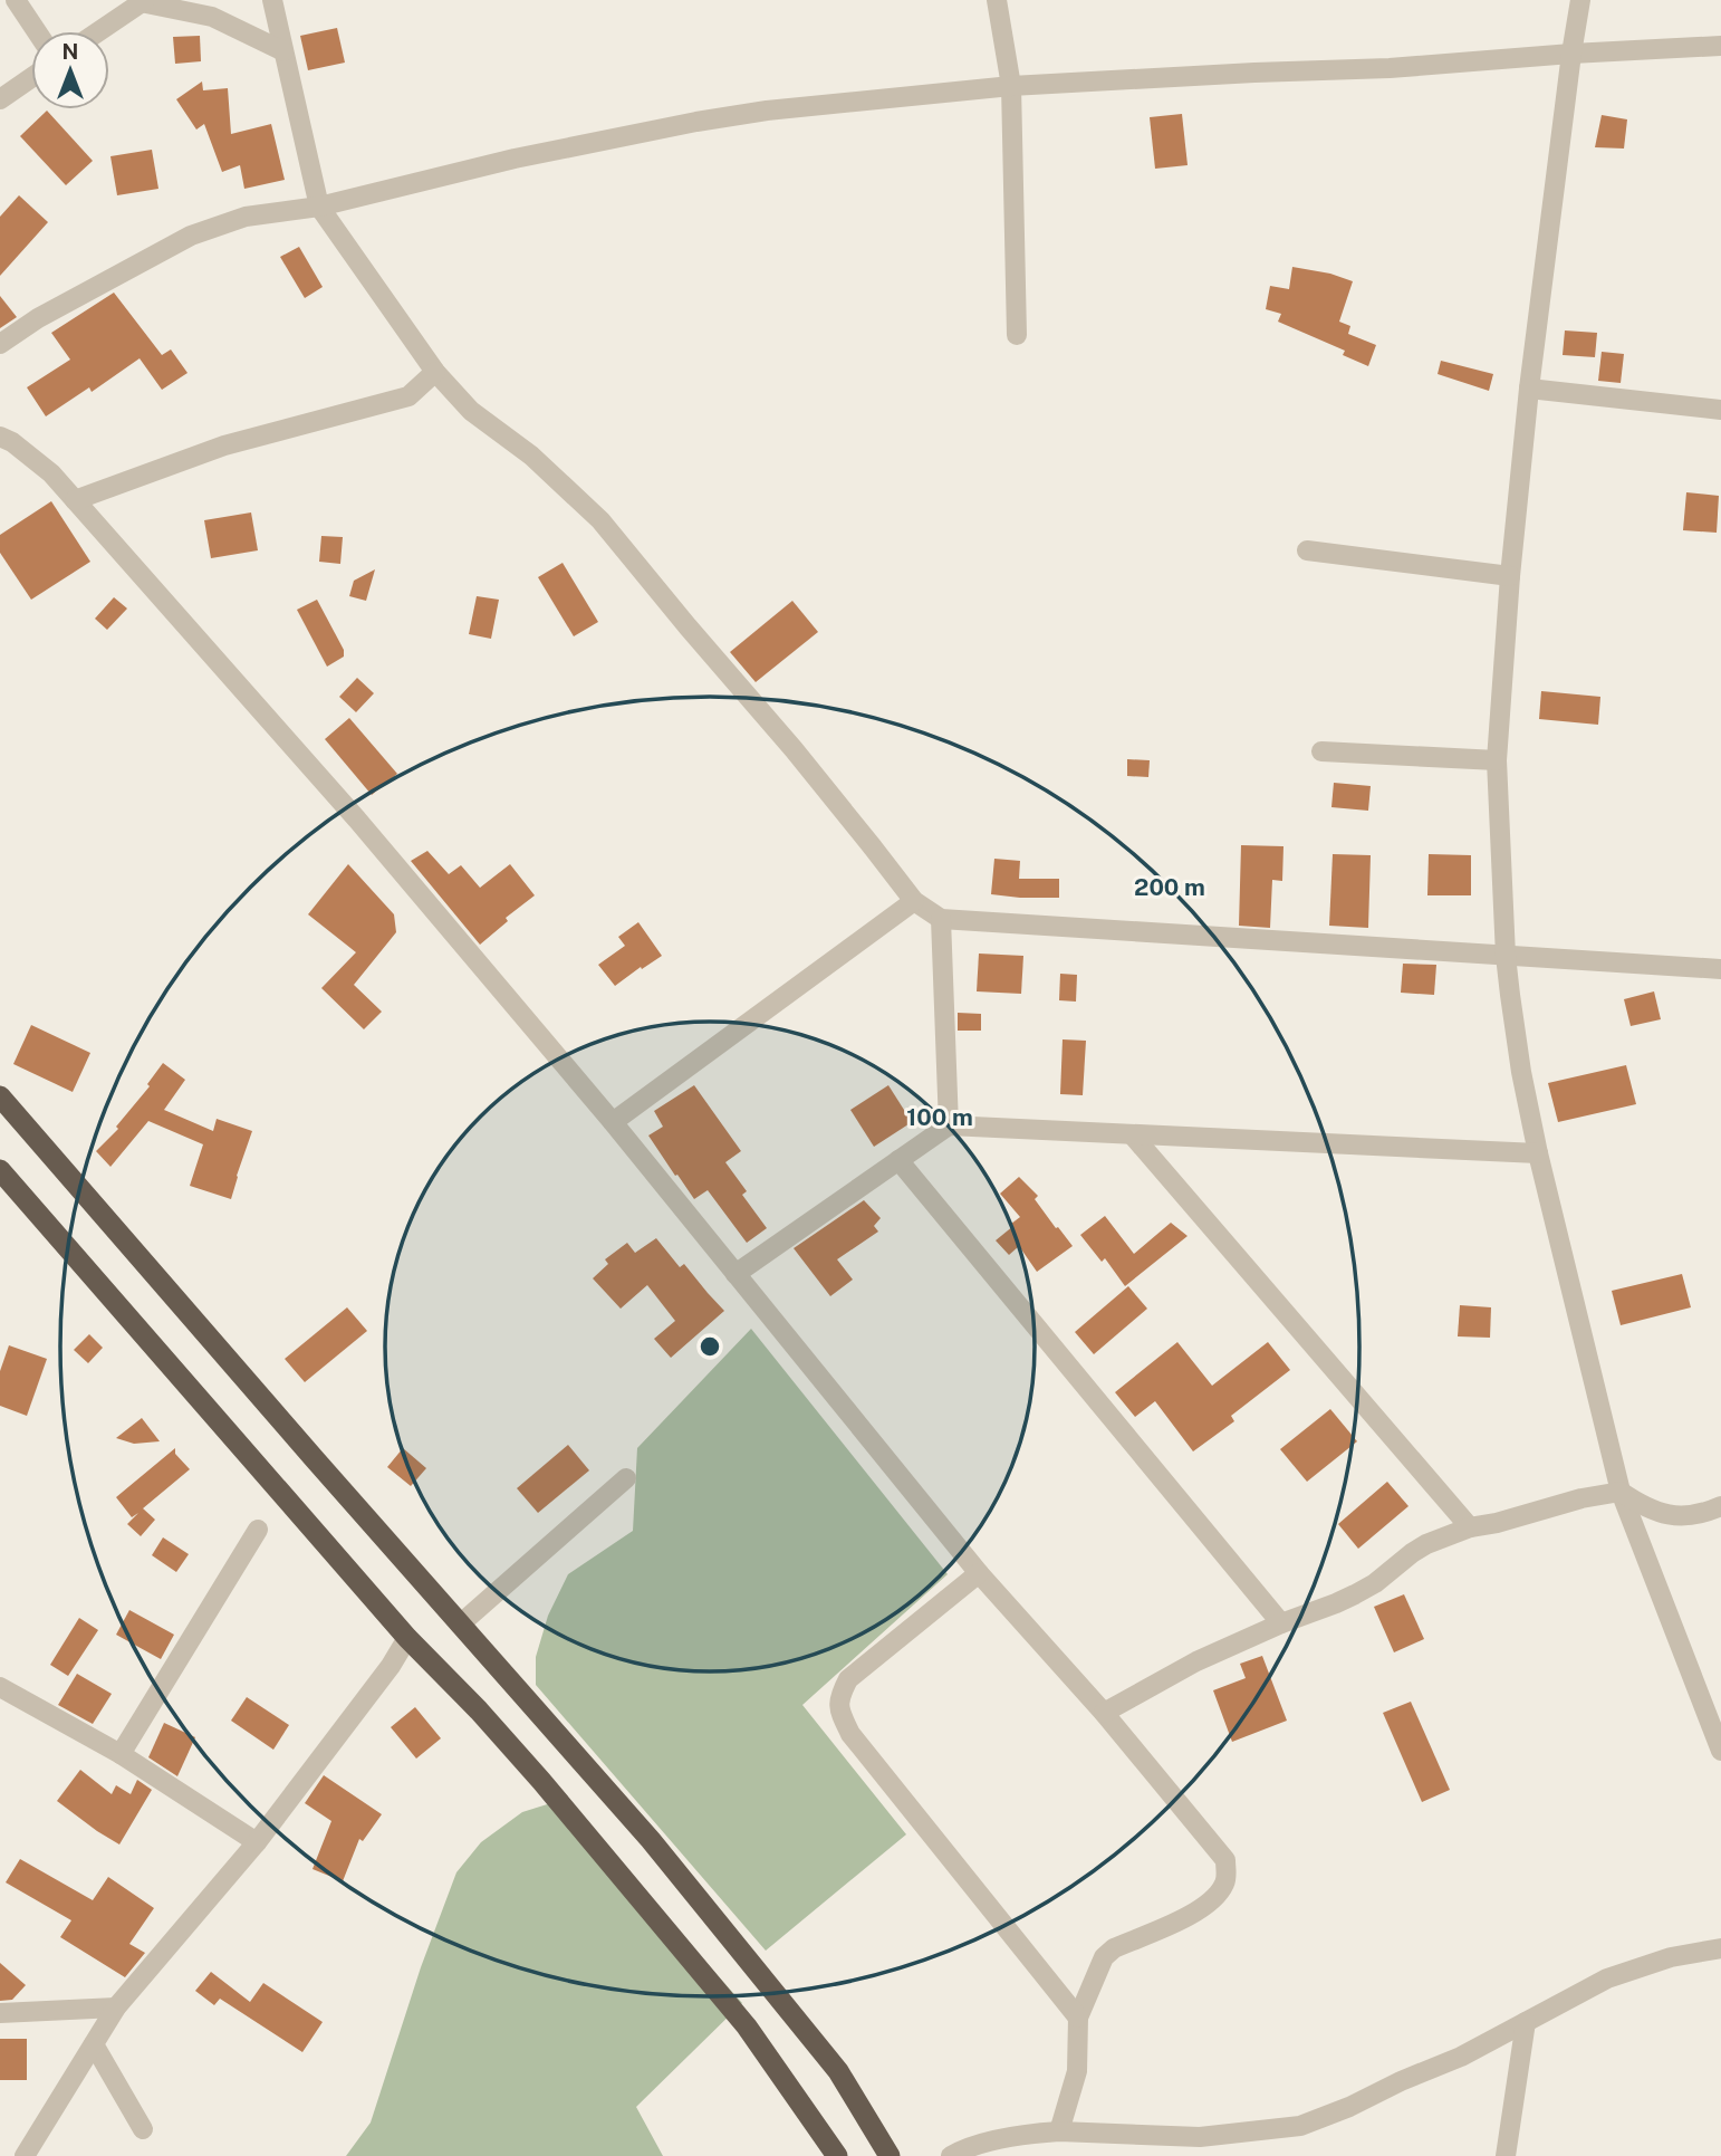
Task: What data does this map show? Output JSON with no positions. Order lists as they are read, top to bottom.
{
  "north": "top",
  "rings": ["200 m", "100 m"]
}
